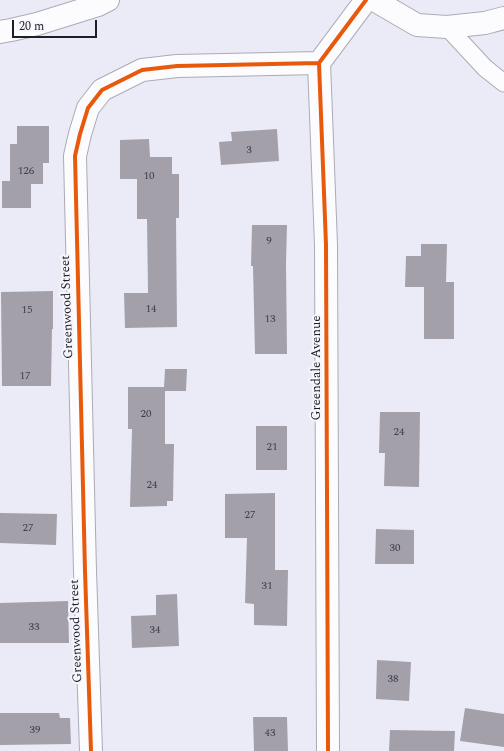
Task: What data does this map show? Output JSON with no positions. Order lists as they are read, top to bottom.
{
  "streets": {
    "street": ["Greenwood Street", "Greendale Avenue"]
  },
  "crossings": [
    ["Greenwood Street", "Greendale Avenue"]
  ],
  "house_numbers": [
    "3",
    "126",
    "10",
    "9",
    "14",
    "15",
    "13",
    "17",
    "20",
    "24",
    "21",
    "24",
    "27",
    "27",
    "30",
    "31",
    "33",
    "34",
    "38",
    "39",
    "43"
  ],
  "scale_bar": "20 m"
}
